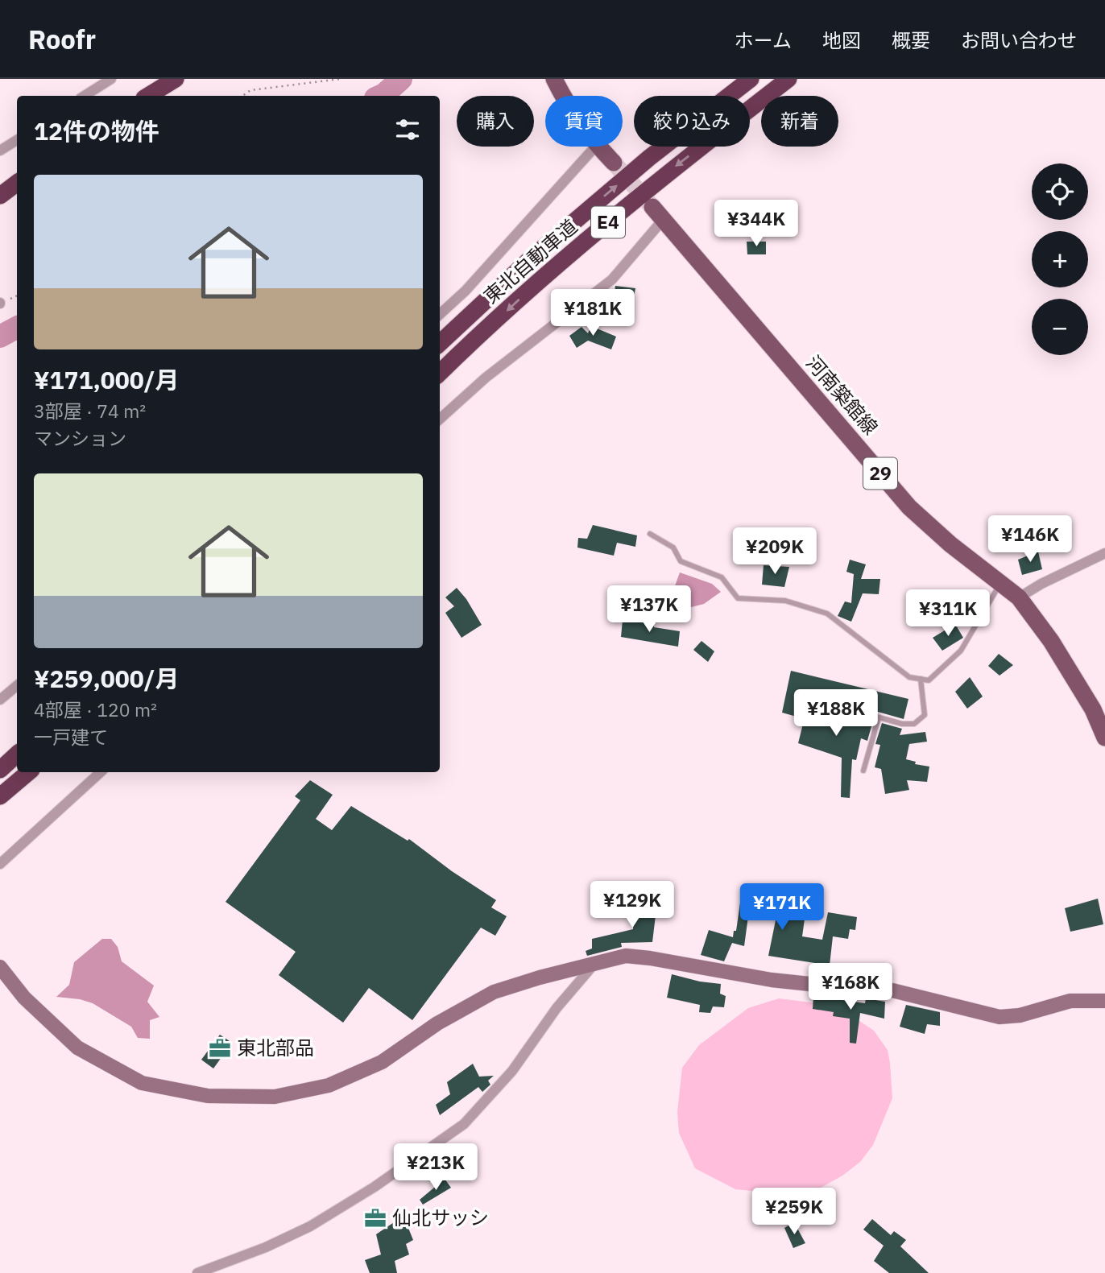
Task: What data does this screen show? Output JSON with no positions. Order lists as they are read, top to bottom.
{
  "streets": {
    "highway": ["E4", "東北自動車道"],
    "main road": ["河南築館線", "29"]
  },
  "places": {
    "office": ["東北部品", "仙北サッシ"]
  },
  "page": {
    "header": "Roofr",
    "nav": [
      "ホーム",
      "地図",
      "概要",
      "お問い合わせ"
    ],
    "chip": [
      "購入",
      "賃貸",
      "絞り込み",
      "新着"
    ],
    "heading": "12件の物件",
    "map_buttons": ["+", "−"],
    "list": [
      {
        "name": "¥171,000/月",
        "note": "3部屋 · 74 m² · マンション"
      },
      {
        "name": "¥259,000/月",
        "note": "4部屋 · 120 m² · 一戸建て"
      }
    ],
    "price": [
      "¥344K",
      "¥181K",
      "¥146K",
      "¥209K",
      "¥137K",
      "¥311K",
      "¥188K",
      "¥129K",
      "¥171K",
      "¥168K",
      "¥213K",
      "¥259K"
    ]
  }
}
